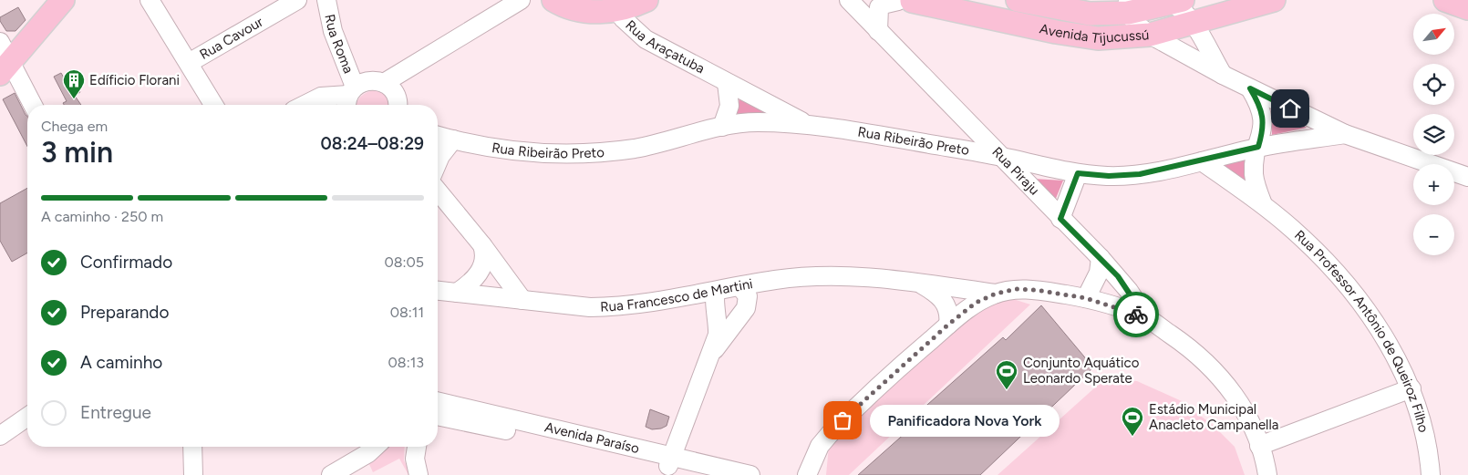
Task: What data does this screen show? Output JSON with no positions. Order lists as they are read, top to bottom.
{
  "streets": {
    "main road": ["Avenida Tijucussú"],
    "street": [
      "Rua Cavour",
      "Rua Roma",
      "Rua Araçatuba",
      "Rua Ribeirão Preto",
      "Rua Piraju",
      "Rua Francesco de Martini",
      "Rua Professor Antônio de Queiroz Filho",
      "Avenida Paraíso"
    ]
  },
  "crossings": [
    ["Rua Araçatuba", "Rua Ribeirão Preto"],
    ["Rua Ribeirão Preto", "Rua Piraju"],
    ["Rua Ribeirão Preto", "Rua Professor Antônio de Queiroz Filho"]
  ],
  "places": {
    "building": ["Edíficio Florani"],
    "sports": ["Conjunto Aquático Leonardo Sperate", "Estádio Municipal Anacleto Campanella"],
    "other": ["Panificadora Nova York"]
  },
  "north": "top right",
  "page": {
    "map_buttons": ["+", "−"],
    "heading": ["3 min", "Chega em", "08:24–08:29"],
    "bar": "A caminho · 250 m",
    "list": [
      ["Confirmado", "08:05"],
      ["Preparando", "08:11"],
      ["A caminho", "08:13"],
      "Entregue"
    ],
    "bubble": "Panificadora Nova York"
  }
}
